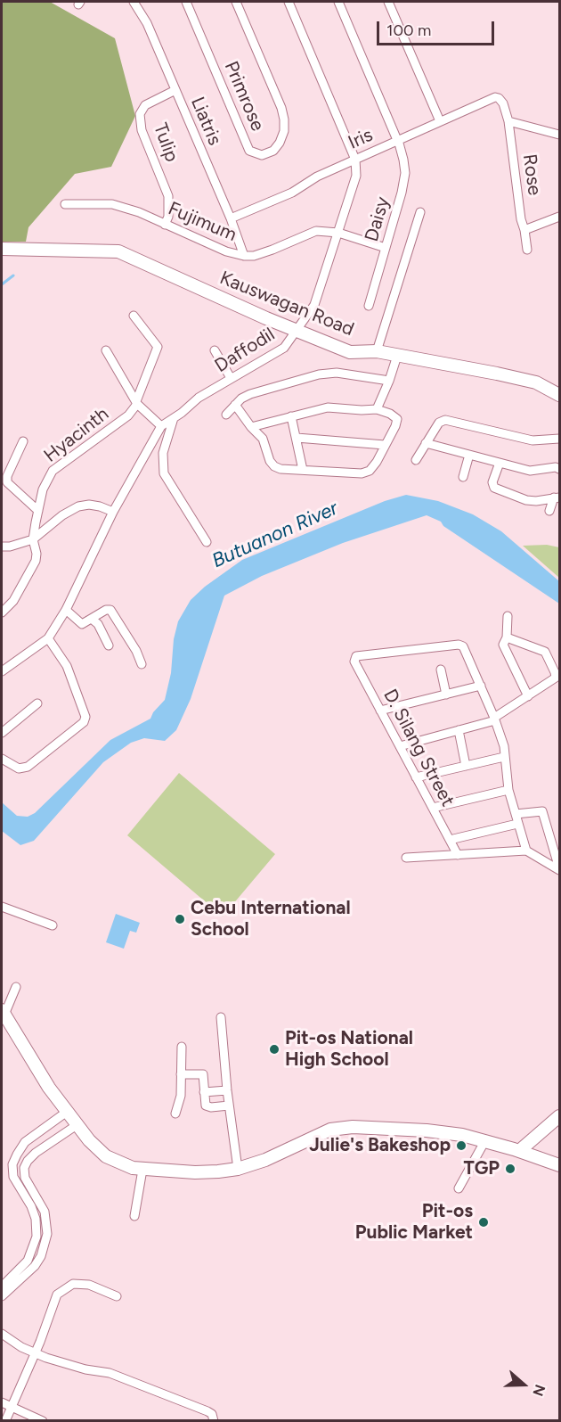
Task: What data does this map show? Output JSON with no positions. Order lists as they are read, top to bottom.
{
  "streets": {
    "main road": ["Kauswagan Road"],
    "street": [
      "Primrose",
      "Liatris",
      "Iris",
      "Tulip",
      "Rose",
      "Daisy",
      "Fujimum",
      "Daffodil",
      "Hyacinth",
      "D. Silang Street"
    ]
  },
  "crossings": [
    ["Liatris", "Iris"],
    ["Liatris", "Tulip"],
    ["Liatris", "Fujimum"],
    ["Iris", "Rose"],
    ["Iris", "Daisy"],
    ["Iris", "Daffodil"],
    ["Tulip", "Fujimum"],
    ["Daisy", "Fujimum"],
    ["Fujimum", "Daffodil"],
    ["Kauswagan Road", "Daffodil"]
  ],
  "water": ["Butuanon River"],
  "places": [
    "Cebu International School",
    "Pit-os National High School",
    "Julie's Bakeshop",
    "TGP",
    "Pit-os Public Market"
  ],
  "scale_bar": "100 m",
  "north": "right"
}
